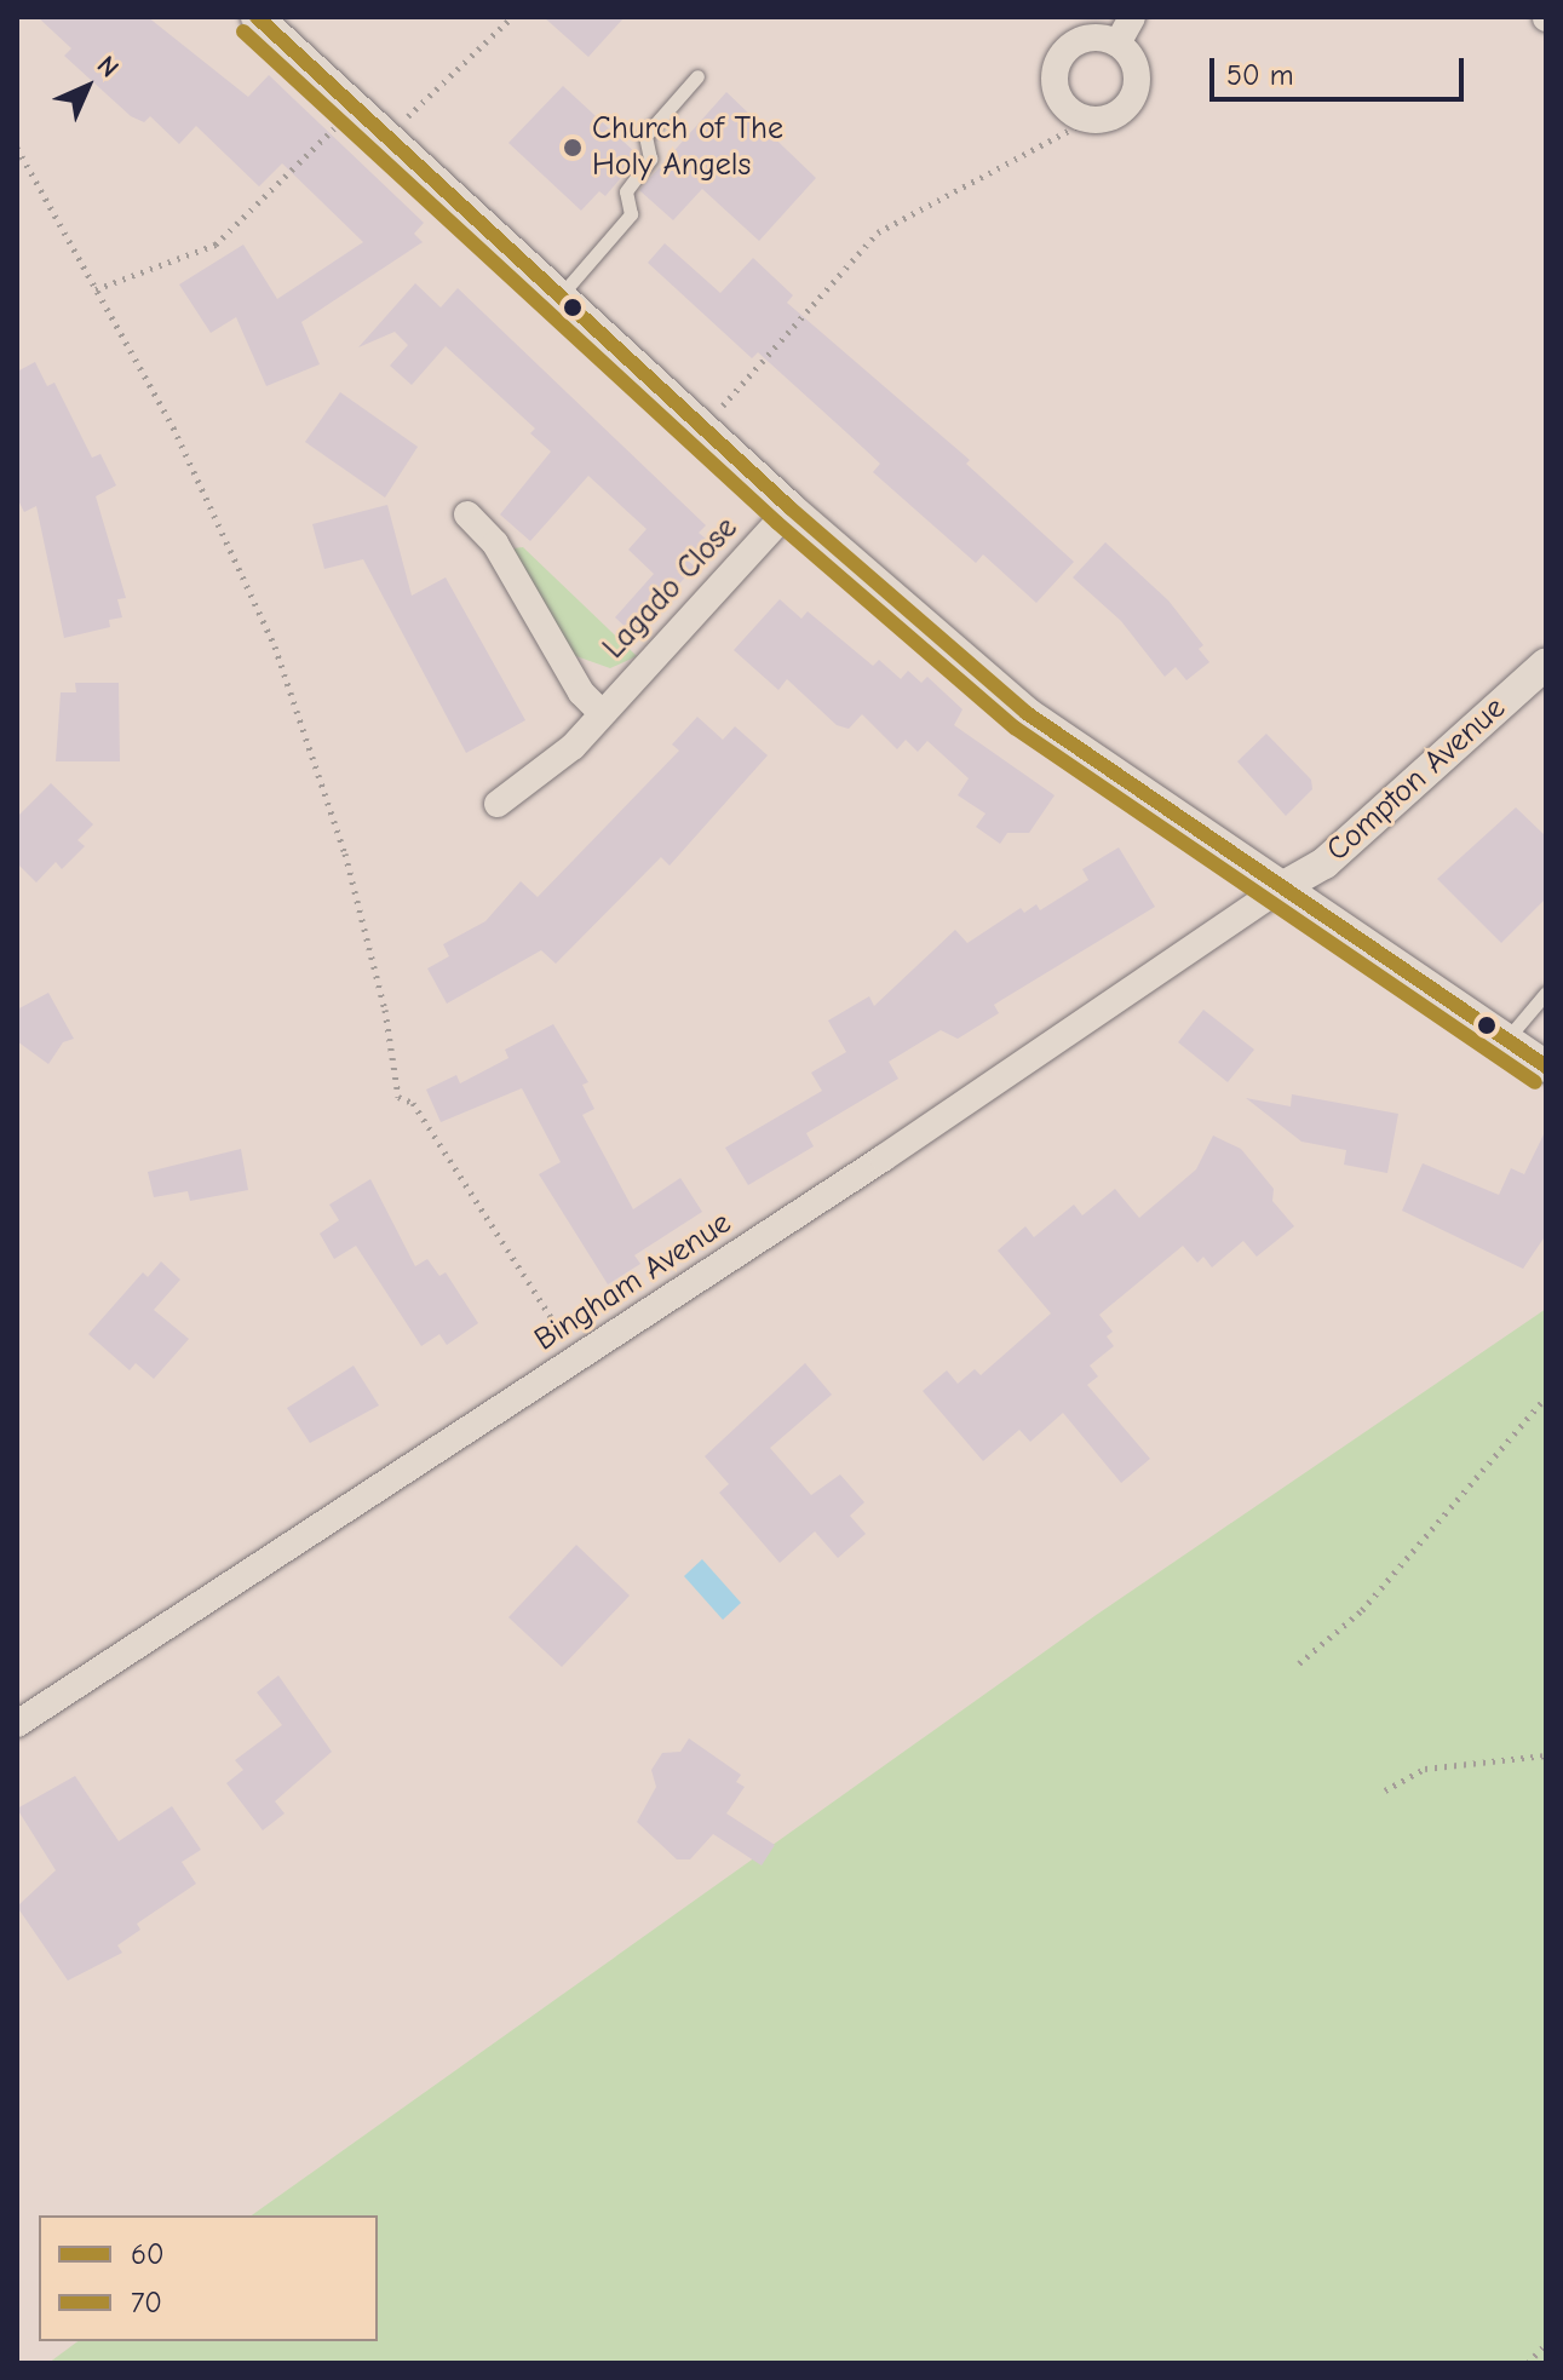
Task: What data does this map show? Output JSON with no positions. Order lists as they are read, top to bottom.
{
  "streets": {
    "street": ["Lagado Close", "Compton Avenue", "Bingham Avenue"]
  },
  "crossings": [
    ["Compton Avenue", "Bingham Avenue"]
  ],
  "places": ["Church of The Holy Angels"],
  "lines": ["transit line 60", "transit line 70"],
  "legend": ["60", "70"],
  "scale_bar": "50 m",
  "north": "top right"
}
